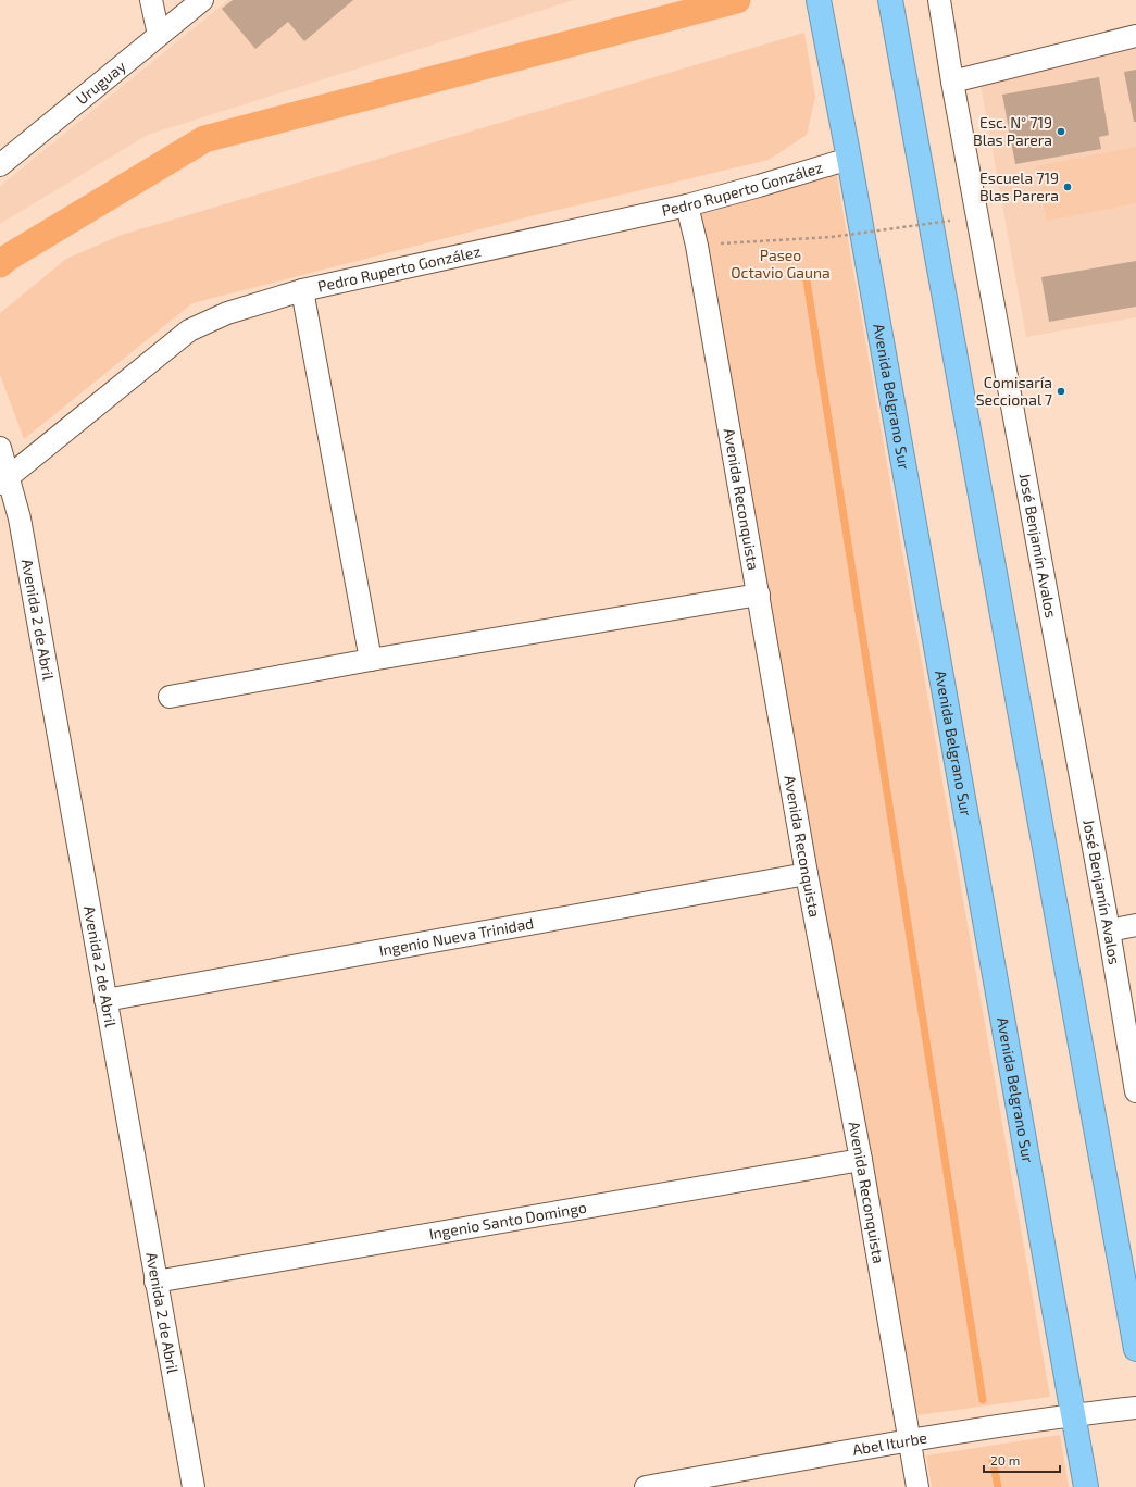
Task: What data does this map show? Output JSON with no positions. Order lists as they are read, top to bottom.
{
  "streets": {
    "highway": ["Avenida Belgrano Sur"],
    "street": [
      "Uruguay",
      "Pedro Ruperto González",
      "Avenida Reconquista",
      "José Benjamín Avalos",
      "Avenida 2 de Abril",
      "Ingenio Nueva Trinidad",
      "Ingenio Santo Domingo",
      "Abel Iturbe"
    ]
  },
  "crossings": [
    ["Pedro Ruperto González", "Avenida Belgrano Sur"],
    ["Pedro Ruperto González", "Avenida Reconquista"],
    ["Pedro Ruperto González", "Avenida 2 de Abril"],
    ["Avenida Belgrano Sur", "Abel Iturbe"],
    ["Avenida Reconquista", "Ingenio Nueva Trinidad"],
    ["Avenida Reconquista", "Ingenio Santo Domingo"],
    ["Avenida Reconquista", "Abel Iturbe"],
    ["Avenida 2 de Abril", "Ingenio Nueva Trinidad"],
    ["Avenida 2 de Abril", "Ingenio Santo Domingo"]
  ],
  "parks": ["Paseo Octavio Gauna"],
  "places": ["Esc. N° 719 Blas Parera", "Escuela 719 Blas Parera", "Comisaría Seccional 7"],
  "scale_bar": "20 m"
}
